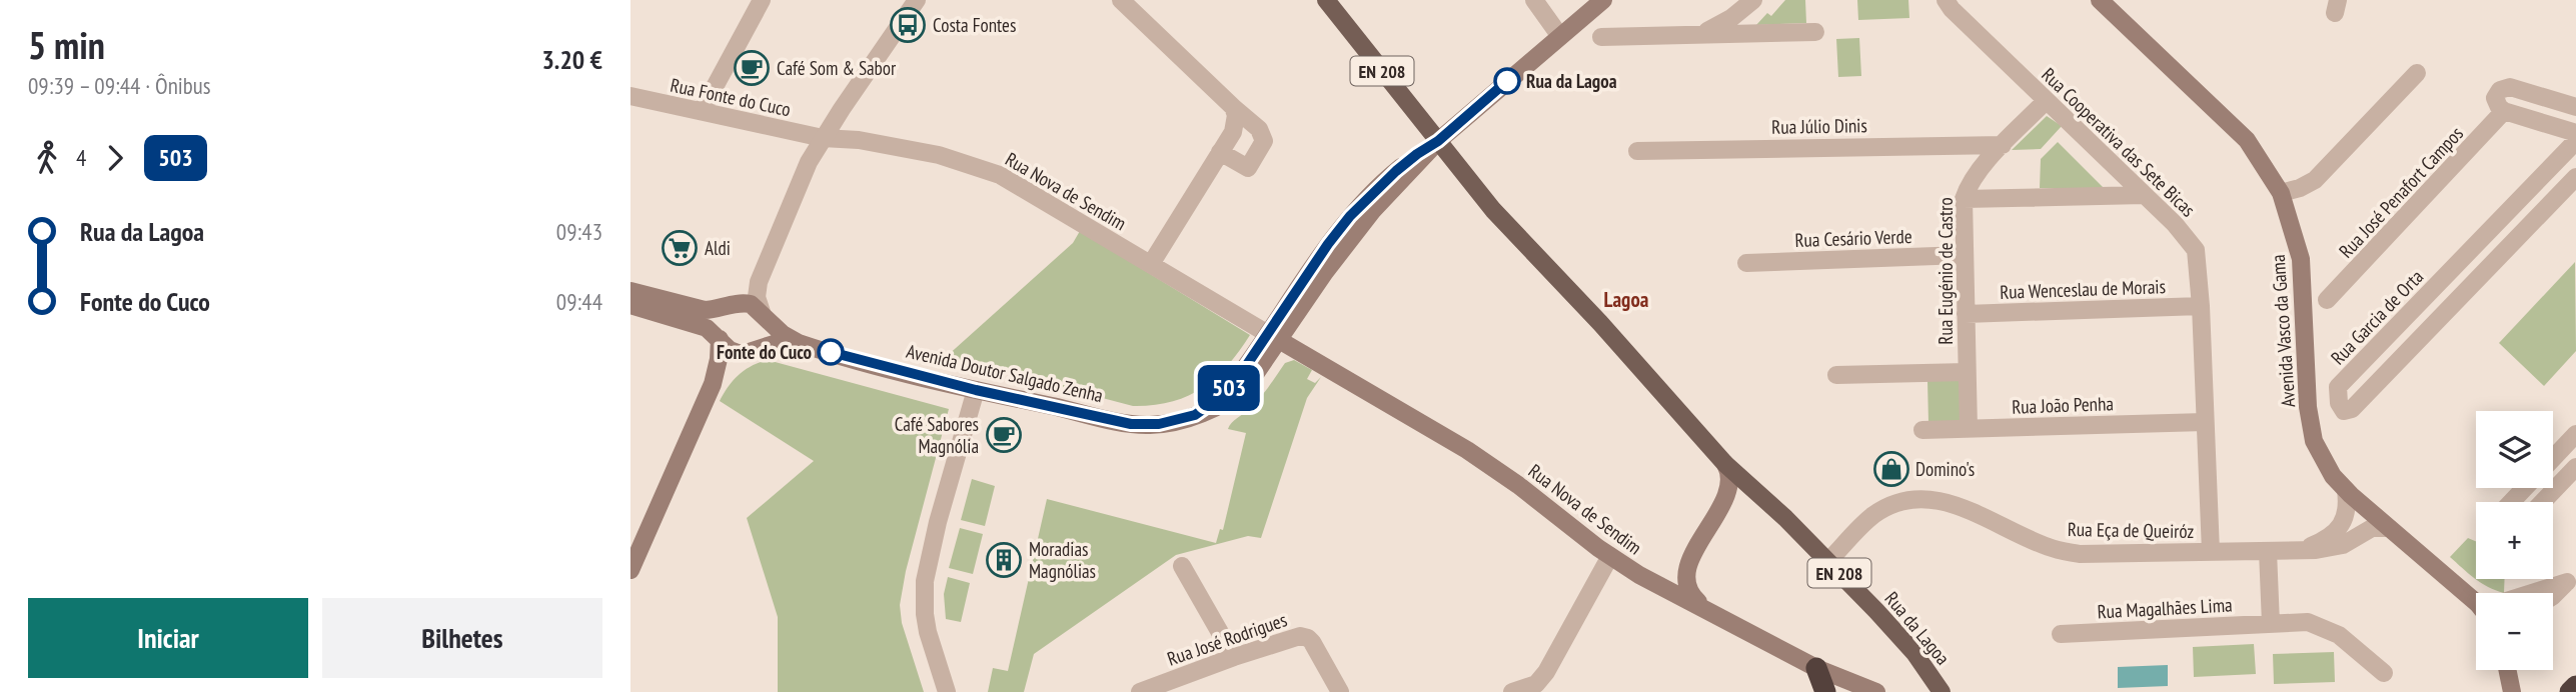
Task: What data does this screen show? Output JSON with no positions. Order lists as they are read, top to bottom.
{
  "streets": {
    "main road": [
      "EN 208",
      "Rua Nova de Sendim",
      "Avenida Vasco da Gama",
      "Avenida Doutor Salgado Zenha",
      "Rua da Lagoa"
    ],
    "street": [
      "Rua Fonte do Cuco",
      "Rua Júlio Dinis",
      "Rua Cooperativa das Sete Bicas",
      "Rua José Penafort Campos",
      "Rua Cesário Verde",
      "Rua Eugénio de Castro",
      "Rua Wenceslau de Morais",
      "Rua Garcia de Orta",
      "Rua João Penha",
      "Rua Eça de Queiróz",
      "Rua Magalhães Lima",
      "Rua José Rodrigues"
    ]
  },
  "crossings": [
    ["Rua Fonte do Cuco", "Rua Nova de Sendim"],
    ["Rua Júlio Dinis", "Rua Eugénio de Castro"],
    ["Rua Cooperativa das Sete Bicas", "Rua Eugénio de Castro"],
    ["Rua Cooperativa das Sete Bicas", "Rua Wenceslau de Morais"],
    ["Rua Cooperativa das Sete Bicas", "Rua João Penha"],
    ["Rua Cooperativa das Sete Bicas", "Rua Eça de Queiróz"],
    ["Rua Nova de Sendim", "Avenida Doutor Salgado Zenha"],
    ["Rua Cesário Verde", "Rua Eugénio de Castro"],
    ["Rua Eugénio de Castro", "Rua Wenceslau de Morais"],
    ["Rua Eugénio de Castro", "Rua João Penha"],
    ["Avenida Vasco da Gama", "Rua Eça de Queiróz"],
    ["Avenida Doutor Salgado Zenha", "Rua da Lagoa"],
    ["Rua Eça de Queiróz", "Rua da Lagoa"]
  ],
  "districts": ["Lagoa"],
  "places": {
    "bus stop": ["Costa Fontes"],
    "cafe": ["Café Som & Sabor", "Café Sabores Magnólia"],
    "other": ["Rua da Lagoa", "Fonte do Cuco"],
    "supermarket": ["Aldi"],
    "shop": ["Domino's"],
    "building": ["Moradias Magnólias"]
  },
  "lines": ["bus line 503"],
  "page": {
    "heading": ["5 min", "09:39 – 09:44 · Ônibus", "3.20 €"],
    "on_map": "503",
    "legs": ["4", "503"],
    "list": [
      {
        "name": "Rua da Lagoa",
        "value": "09:43"
      },
      {
        "name": "Fonte do Cuco",
        "value": "09:44"
      }
    ],
    "map_buttons": ["+", "−"],
    "buttons": ["Iniciar", "Bilhetes"]
  }
}
